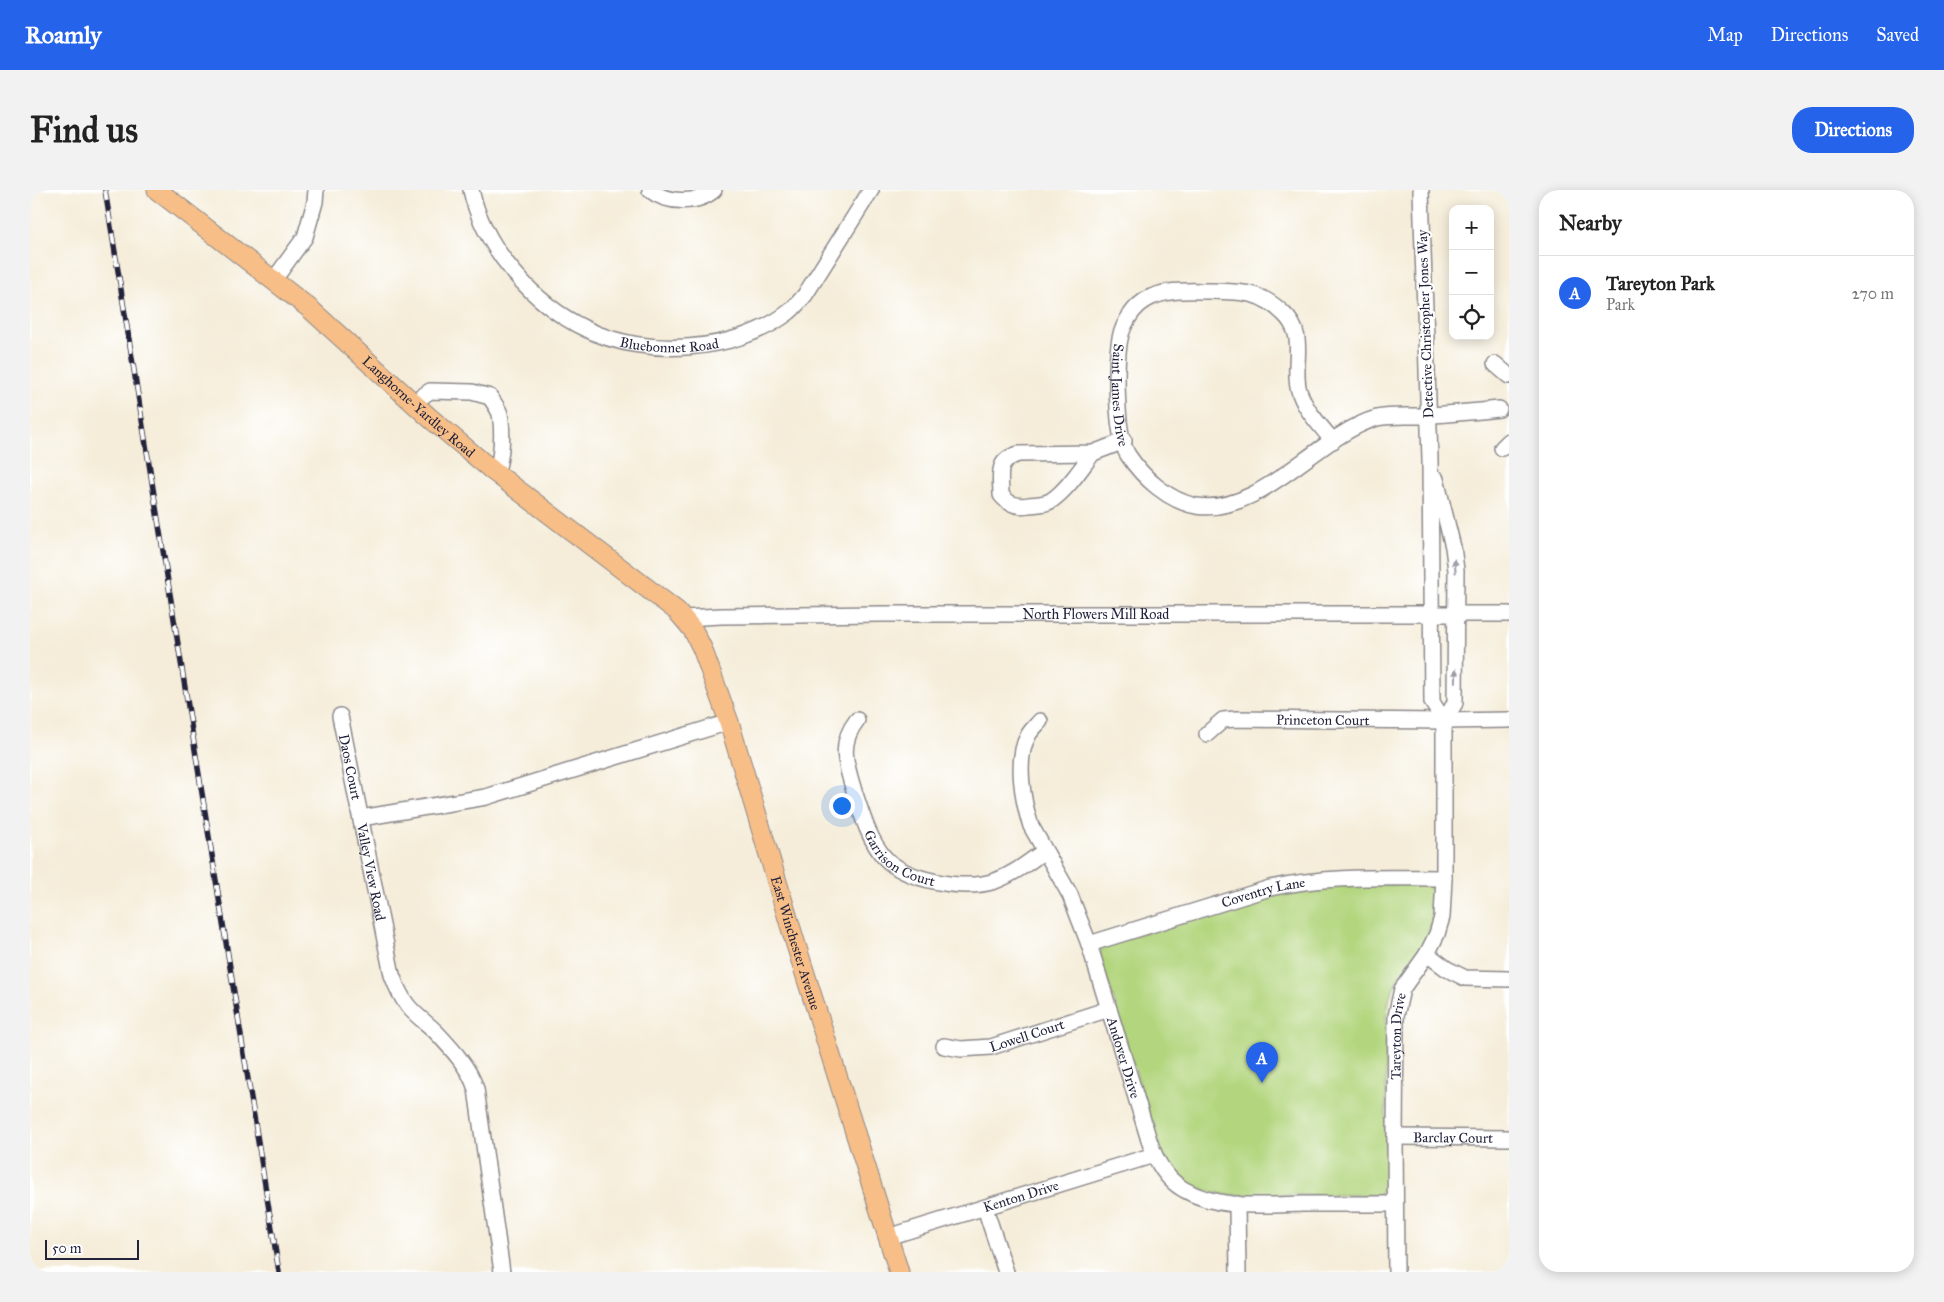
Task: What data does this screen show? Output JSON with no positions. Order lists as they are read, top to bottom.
{
  "streets": {
    "main road": ["Langhorne-Yardley Road", "East Winchester Avenue"],
    "street": [
      "Detective Christopher Jones Way",
      "Bluebonnet Road",
      "Saint James Drive",
      "North Flowers Mill Road",
      "Princeton Court",
      "Daos Court",
      "Garrison Court",
      "Valley View Road",
      "Coventry Lane",
      "Lowell Court",
      "Tareyton Drive",
      "Andover Drive",
      "Barclay Court",
      "Kenton Drive"
    ]
  },
  "crossings": [
    ["Detective Christopher Jones Way", "Saint James Drive"],
    ["Detective Christopher Jones Way", "North Flowers Mill Road"],
    ["Detective Christopher Jones Way", "Tareyton Drive"],
    ["Langhorne-Yardley Road", "North Flowers Mill Road"],
    ["Langhorne-Yardley Road", "East Winchester Avenue"],
    ["North Flowers Mill Road", "East Winchester Avenue"],
    ["North Flowers Mill Road", "Tareyton Drive"],
    ["Princeton Court", "Tareyton Drive"],
    ["Daos Court", "Valley View Road"],
    ["Garrison Court", "Andover Drive"],
    ["Valley View Road", "East Winchester Avenue"],
    ["Coventry Lane", "Tareyton Drive"],
    ["Coventry Lane", "Andover Drive"],
    ["East Winchester Avenue", "Kenton Drive"],
    ["Lowell Court", "Andover Drive"],
    ["Tareyton Drive", "Andover Drive"],
    ["Tareyton Drive", "Barclay Court"],
    ["Andover Drive", "Kenton Drive"]
  ],
  "scale_bar": "50 m",
  "page": {
    "header": "Roamly",
    "nav": ["Map", "Directions", "Saved"],
    "buttons": "Directions",
    "title": "Find us",
    "heading": "Nearby",
    "map_buttons": ["+", "−"],
    "list": [
      {
        "mark": "A",
        "name": "Tareyton Park",
        "note": "Park",
        "value": "270 m"
      }
    ],
    "pins": "A",
    "scale": "50 m"
  }
}
